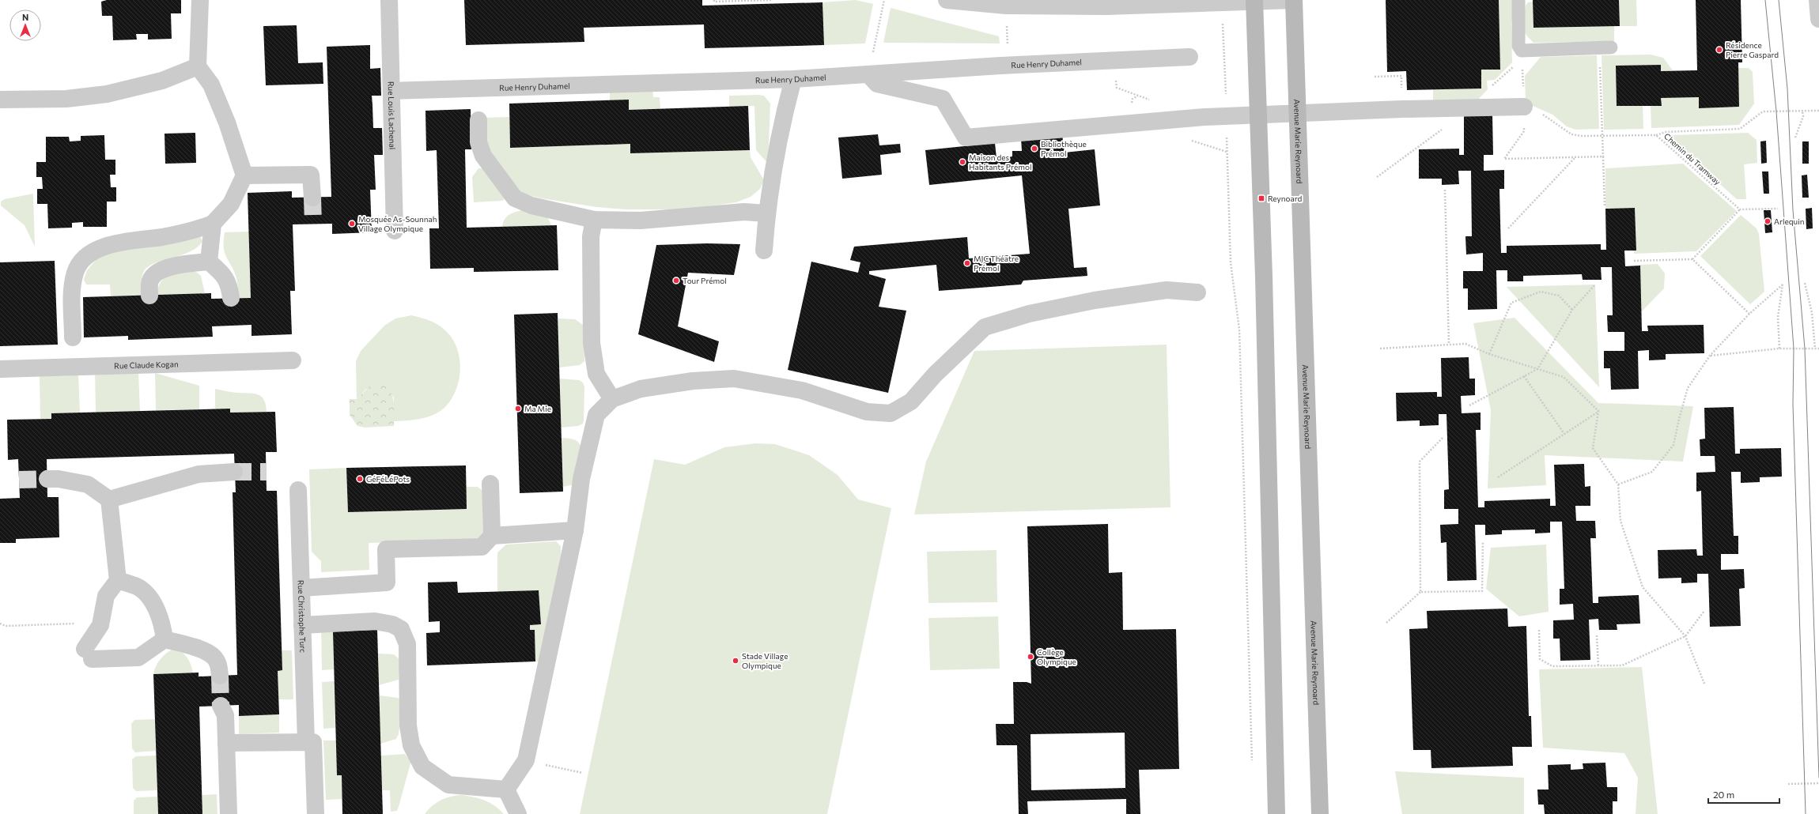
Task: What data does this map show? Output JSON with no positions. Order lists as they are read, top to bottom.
{
  "streets": {
    "main road": ["Avenue Marie Reynoard"],
    "street": [
      "Rue Henry Duhamel",
      "Rue Louis Lachenal",
      "Rue Claude Kogan",
      "Rue Christophe Turc"
    ],
    "path": ["Chemin du Tramway"]
  },
  "crossings": [
    ["Rue Henry Duhamel", "Rue Louis Lachenal"]
  ],
  "places": {
    "other": [
      "Résidence Pierre Gaspard",
      "Bibliothèque Prémol",
      "Maison des Habitants Prémol",
      "Arlequin",
      "Mosquée As-Sounnah Village Olympique",
      "MJC Théatre Prémol",
      "Tour Prémol",
      "Ma Mie",
      "GéFéLéPots",
      "Collège Olympique",
      "Stade Village Olympique"
    ],
    "transit": ["Reynoard"]
  },
  "scale_bar": "20 m",
  "north": "top"
}
